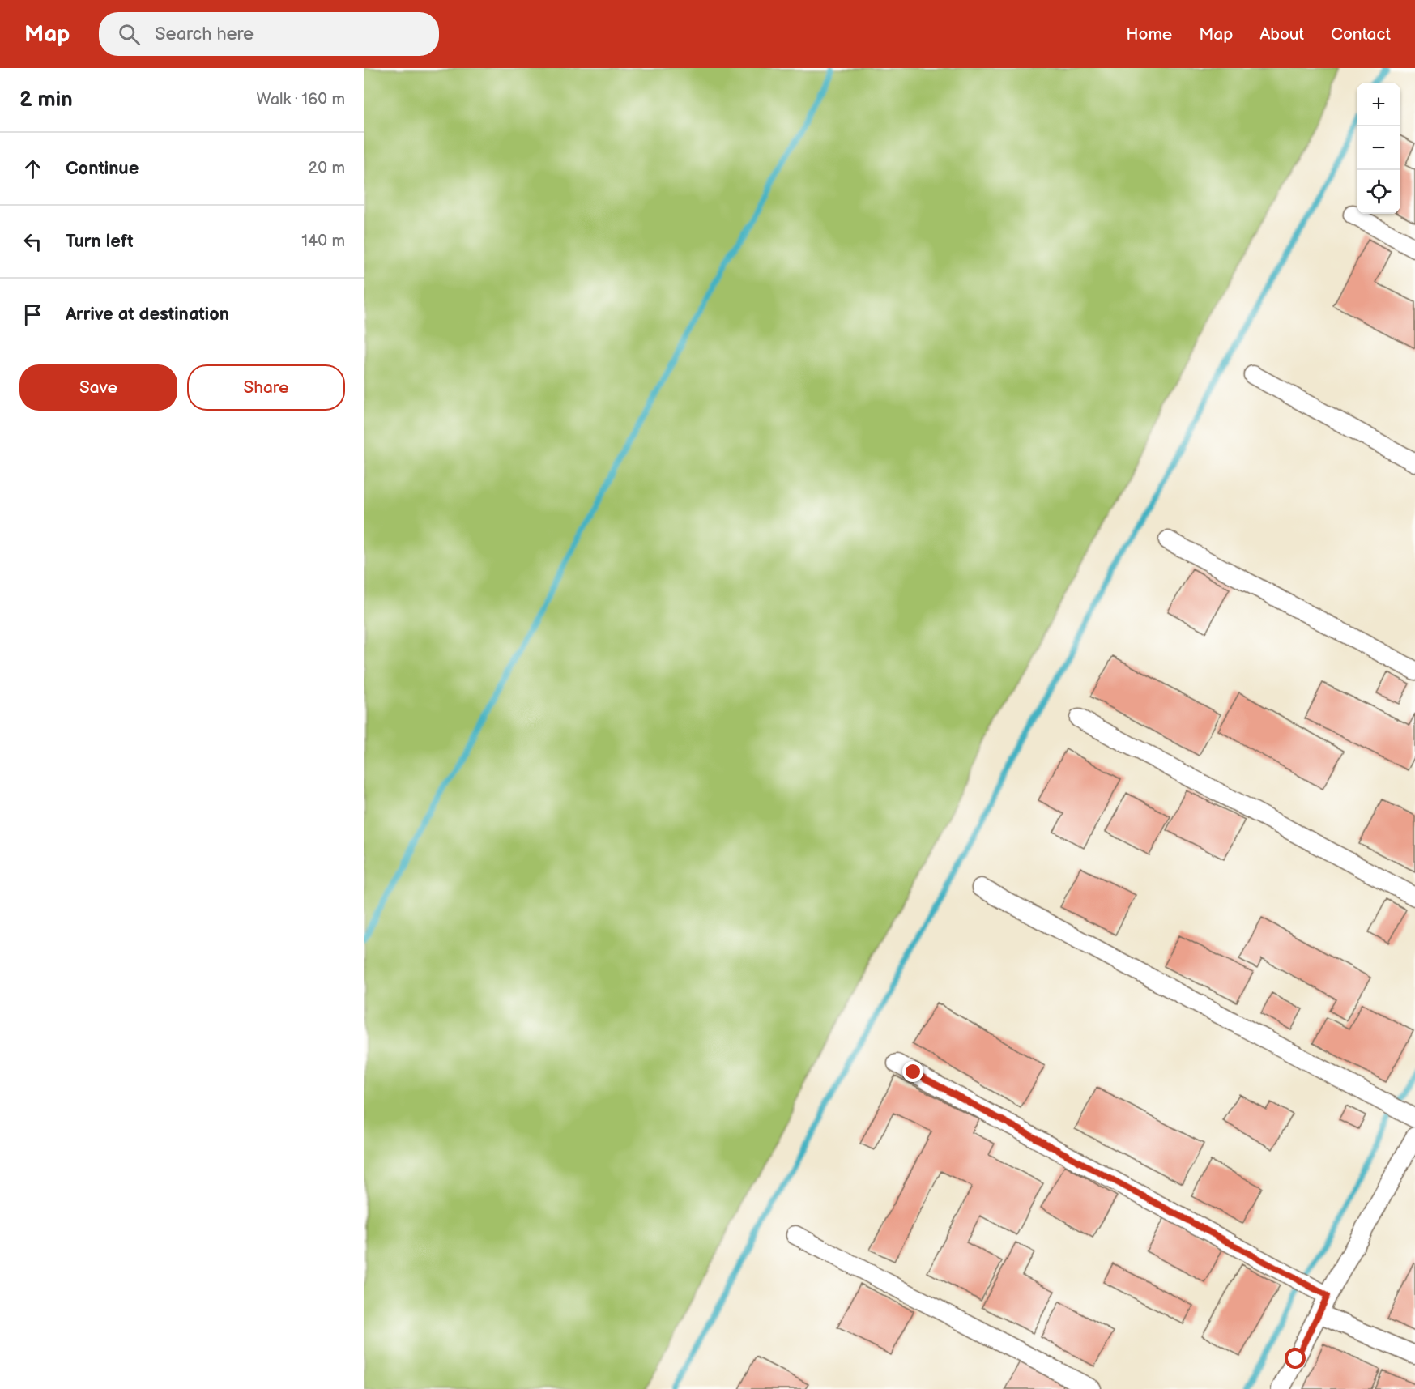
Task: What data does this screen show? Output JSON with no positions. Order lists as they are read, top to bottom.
{
  "page": {
    "header": "Map",
    "search": "Search here",
    "nav": [
      "Home",
      "Map",
      "About",
      "Contact"
    ],
    "heading": ["2 min", "Walk · 160 m"],
    "map_buttons": ["+", "−"],
    "list": [
      ["Continue", "20 m"],
      ["Turn left", "140 m"],
      "Arrive at destination"
    ],
    "buttons": ["Save", "Share"]
  }
}
